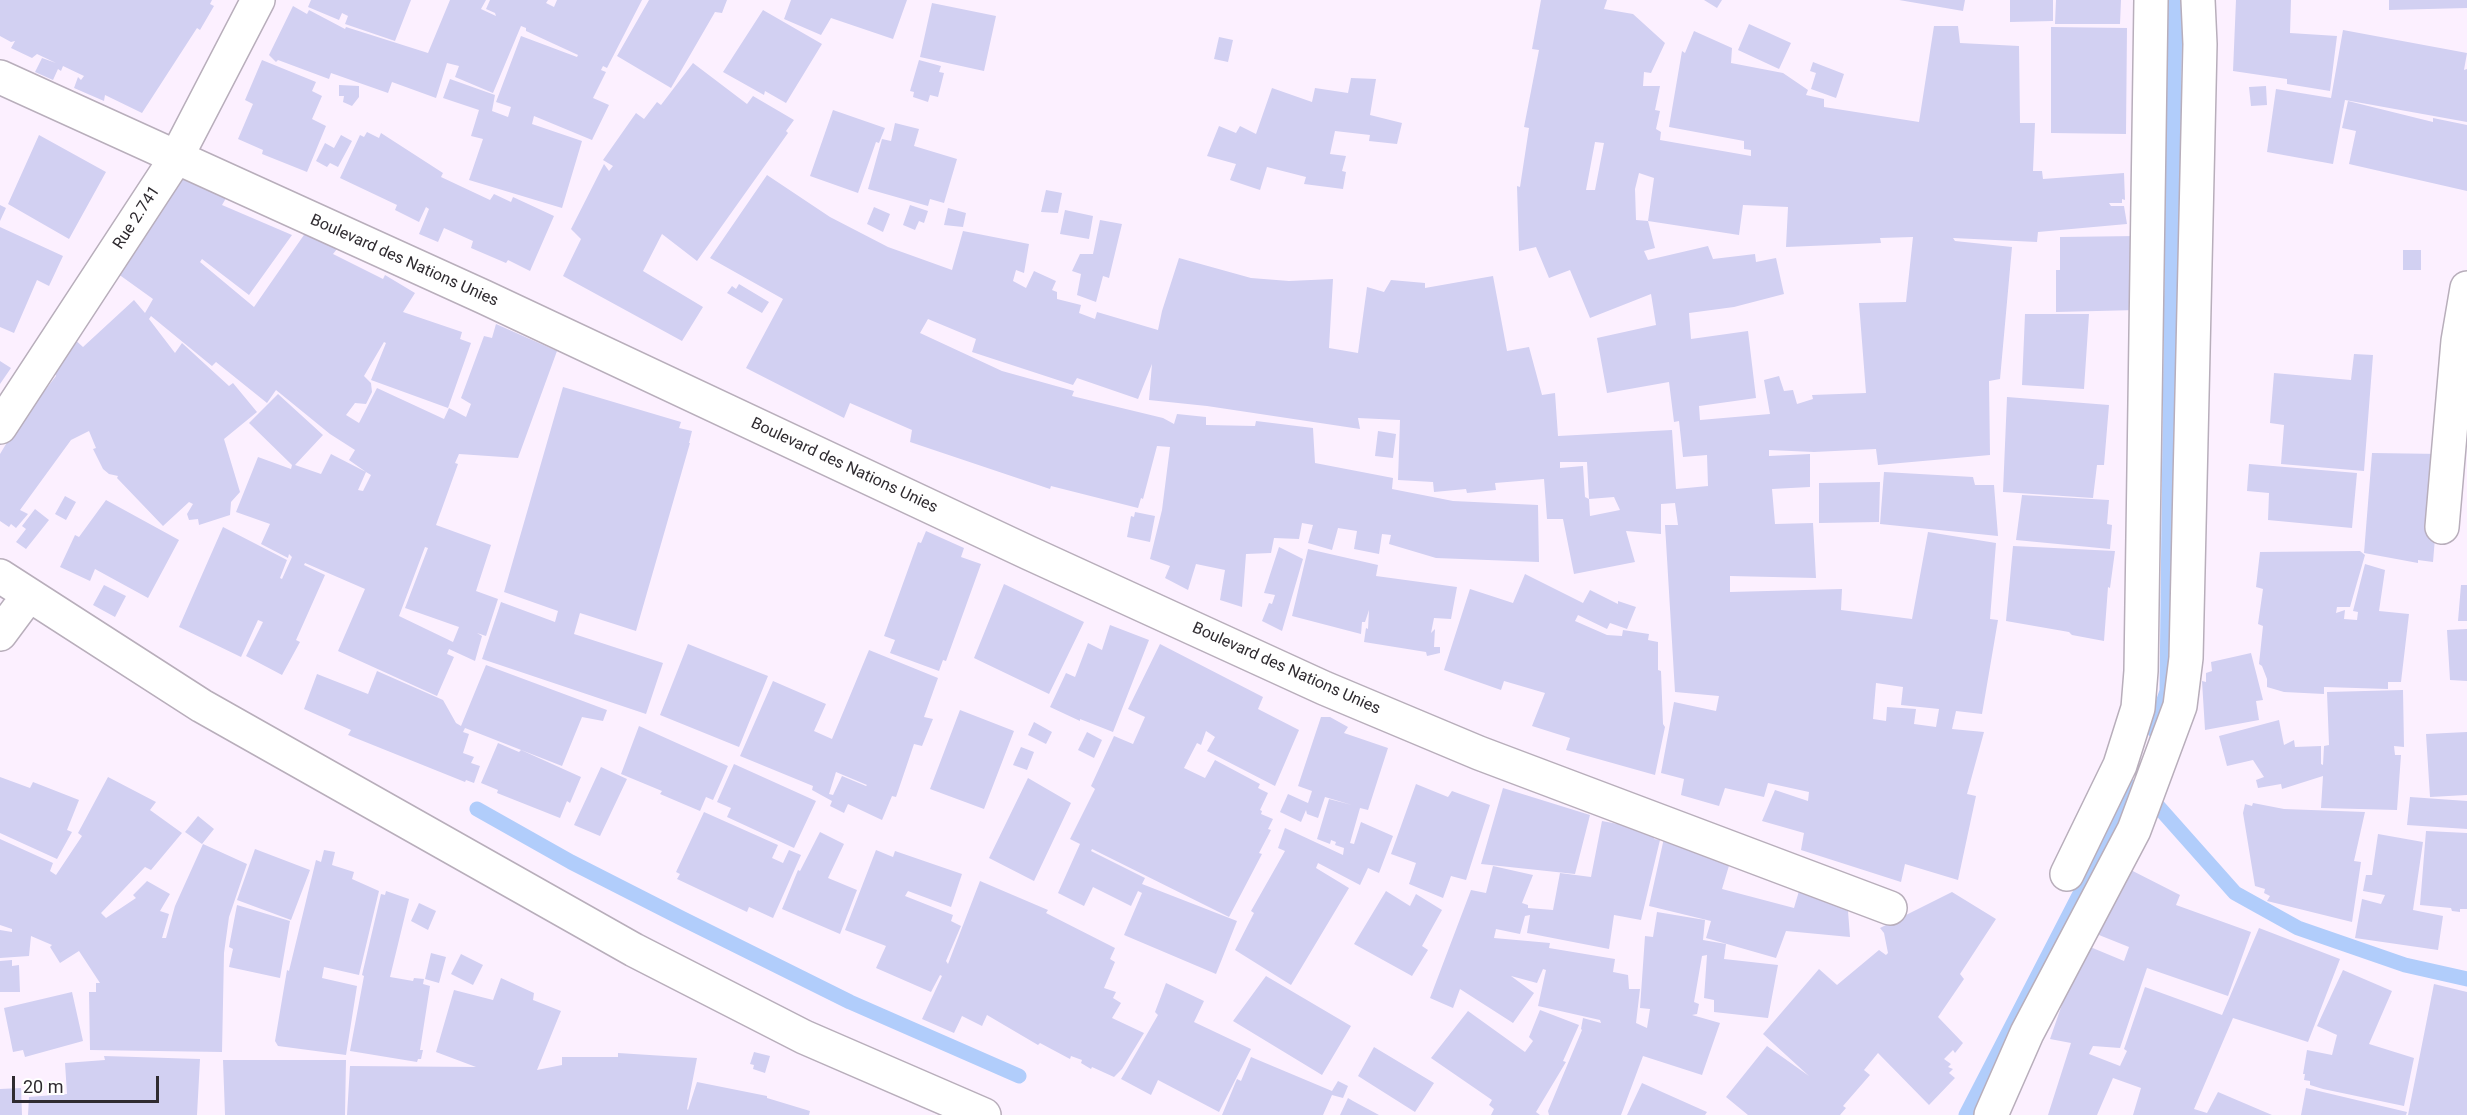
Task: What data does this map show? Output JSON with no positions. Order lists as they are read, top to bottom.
{
  "streets": {
    "street": ["Rue 2.741", "Boulevard des Nations Unies"]
  },
  "crossings": [
    ["Rue 2.741", "Boulevard des Nations Unies"]
  ],
  "scale_bar": "20 m"
}
